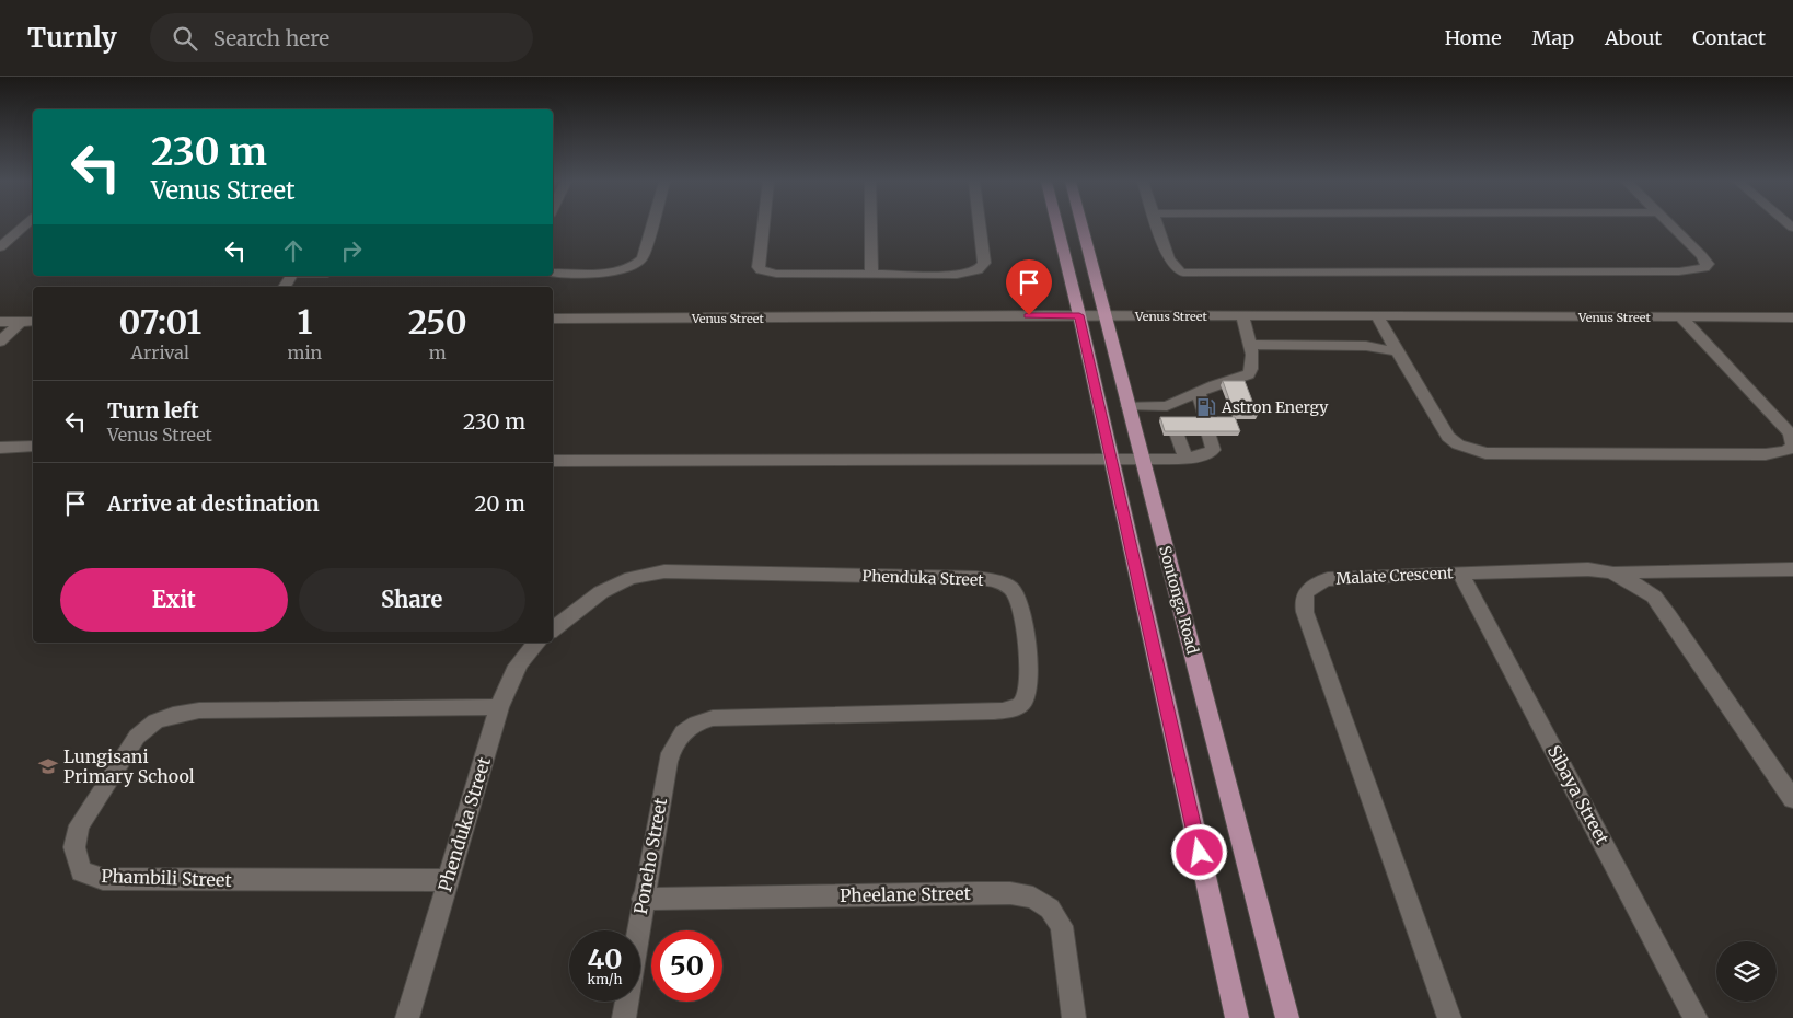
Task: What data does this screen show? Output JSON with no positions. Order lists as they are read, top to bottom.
{
  "streets": {
    "main road": ["Sontonga Road"],
    "street": [
      "Venus Street",
      "Malate Crescent",
      "Phenduka Street",
      "Sibaya Street",
      "Poneho Street",
      "Phambili Street",
      "Pheelane Street"
    ]
  },
  "crossings": [
    ["Venus Street", "Sontonga Road"],
    ["Malate Crescent", "Sibaya Street"],
    ["Phenduka Street", "Poneho Street"],
    ["Phenduka Street", "Phambili Street"],
    ["Poneho Street", "Pheelane Street"]
  ],
  "places": {
    "fuel station": ["Astron Energy"],
    "school or university": ["Lungisani Primary School"]
  },
  "page": {
    "header": "Turnly",
    "search": "Search here",
    "nav": [
      "Home",
      "Map",
      "About",
      "Contact"
    ],
    "turn": ["230 m", "Venus Street"],
    "eta": [
      "07:01",
      "Arrival",
      "1",
      "min",
      "250",
      "m"
    ],
    "list": [
      {
        "name": "Turn left",
        "note": "Venus Street",
        "value": "230 m"
      },
      {
        "name": "Arrive at destination",
        "value": "20 m"
      }
    ],
    "buttons": ["Exit", "Share"],
    "speed": "40 km/h",
    "limit": "50"
  }
}
